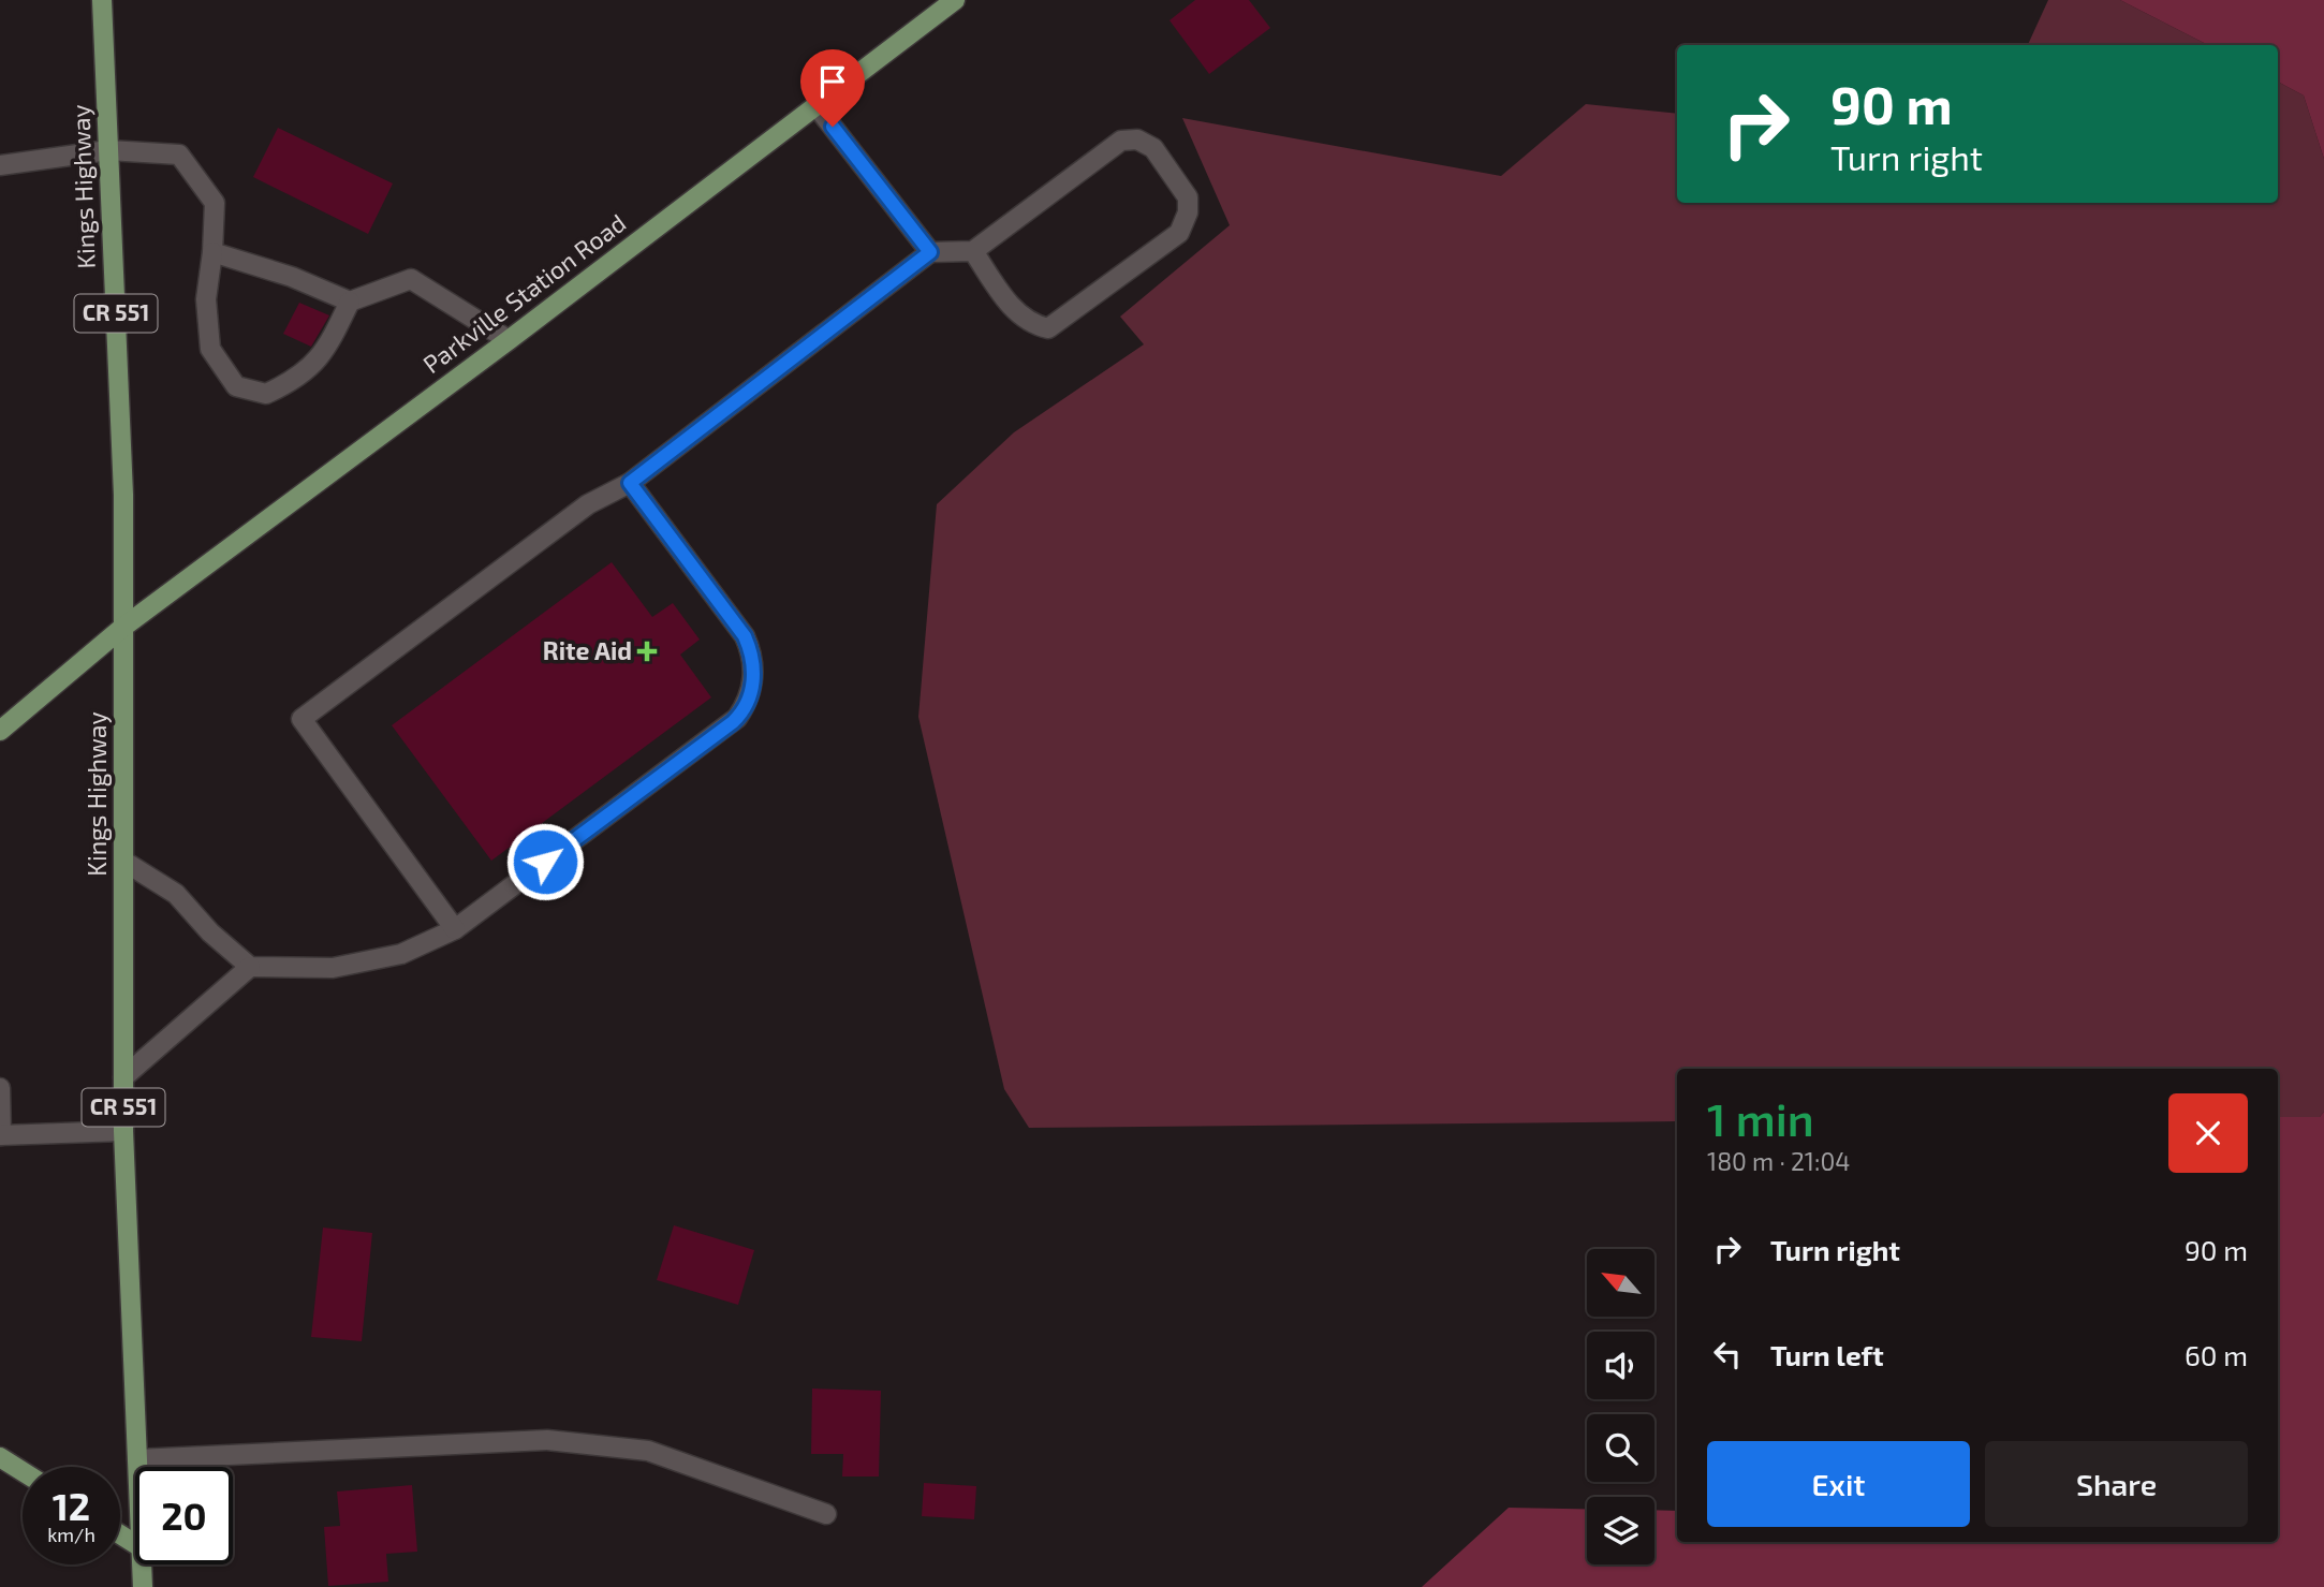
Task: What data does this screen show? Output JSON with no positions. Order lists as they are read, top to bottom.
{
  "streets": {
    "main road": ["Kings Highway", "Parkville Station Road", "CR 551"]
  },
  "crossings": [
    ["Kings Highway", "Parkville Station Road"]
  ],
  "places": {
    "health": ["Rite Aid"]
  },
  "north": "top left",
  "page": {
    "turn": ["90 m", "Turn right"],
    "heading": ["1 min", "180 m · 21:04"],
    "list": [
      {
        "name": "Turn right",
        "value": "90 m"
      },
      {
        "name": "Turn left",
        "value": "60 m"
      }
    ],
    "buttons": ["Exit", "Share"],
    "speed": "12 km/h",
    "limit": "20"
  }
}
